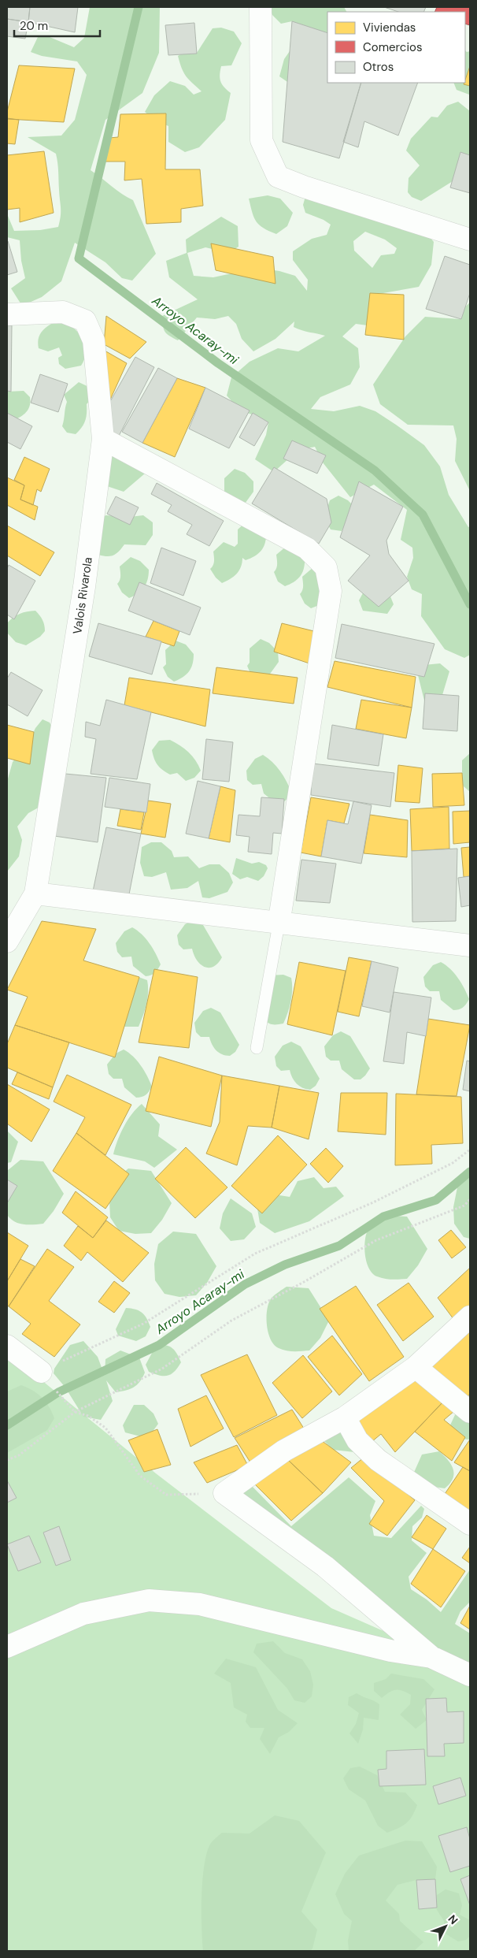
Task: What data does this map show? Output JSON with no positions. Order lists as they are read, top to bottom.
{
  "streets": {
    "street": ["Valois Rivarola"]
  },
  "water": ["Arroyo Acaray-mi"],
  "legend": ["Viviendas", "Comercios", "Otros"],
  "scale_bar": "20 m",
  "north": "top right"
}
